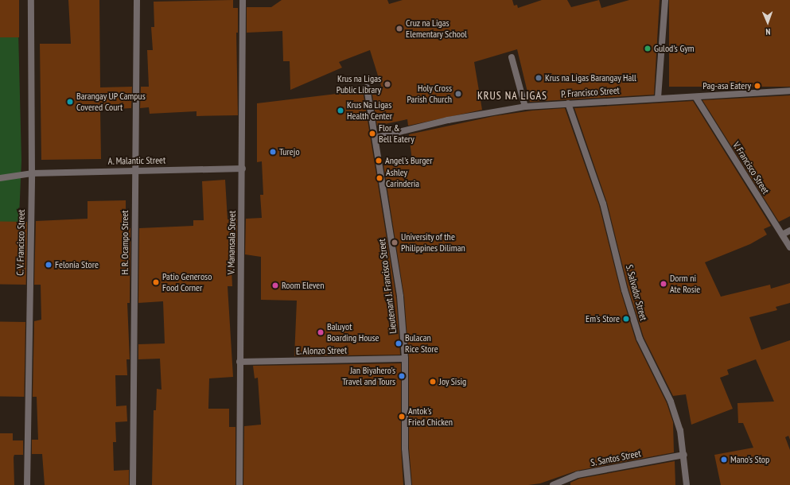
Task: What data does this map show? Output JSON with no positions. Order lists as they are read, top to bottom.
{
  "streets": {
    "street": [
      "P. Francisco Street",
      "A. Malantic Street",
      "V. Francisco Street",
      "C. V. Francisco Street",
      "H. R. Ocampo Street",
      "V. Manansala Street",
      "Lieutenant J. Francisco Street",
      "S. Salvador Street",
      "E. Alonzo Street",
      "S. Santos Street"
    ]
  },
  "crossings": [
    ["P. Francisco Street", "V. Francisco Street"],
    ["P. Francisco Street", "Lieutenant J. Francisco Street"],
    ["P. Francisco Street", "S. Salvador Street"],
    ["A. Malantic Street", "C. V. Francisco Street"],
    ["A. Malantic Street", "H. R. Ocampo Street"],
    ["A. Malantic Street", "V. Manansala Street"],
    ["V. Manansala Street", "E. Alonzo Street"],
    ["Lieutenant J. Francisco Street", "E. Alonzo Street"],
    ["S. Salvador Street", "S. Santos Street"]
  ],
  "districts": ["KRUS NA LIGAS"],
  "places": [
    "Cruz na Ligas Elementary School",
    "Gulod's Gym",
    "Krus na Ligas Barangay Hall",
    "Krus na Ligas Public Library",
    "Pag-asa Eatery",
    "Holy Cross Parish Church",
    "Barangay UP Campus Covered Court",
    "Krus Na Ligas Health Center",
    "Flor & Bell Eatery",
    "Turejo",
    "Angel's Burger",
    "Ashley Carinderia",
    "University of the Philippines Diliman",
    "Felonia Store",
    "Patio Generoso Food Corner",
    "Dorm ni Ate Rosie",
    "Room Eleven",
    "Em's Store",
    "Baluyot Boarding House",
    "Bulacan Rice Store",
    "Jan Biyahero's Travel and Tours",
    "Joy Sisig",
    "Antok's Fried Chicken",
    "Mano's Stop"
  ],
  "north": "bottom"
}
